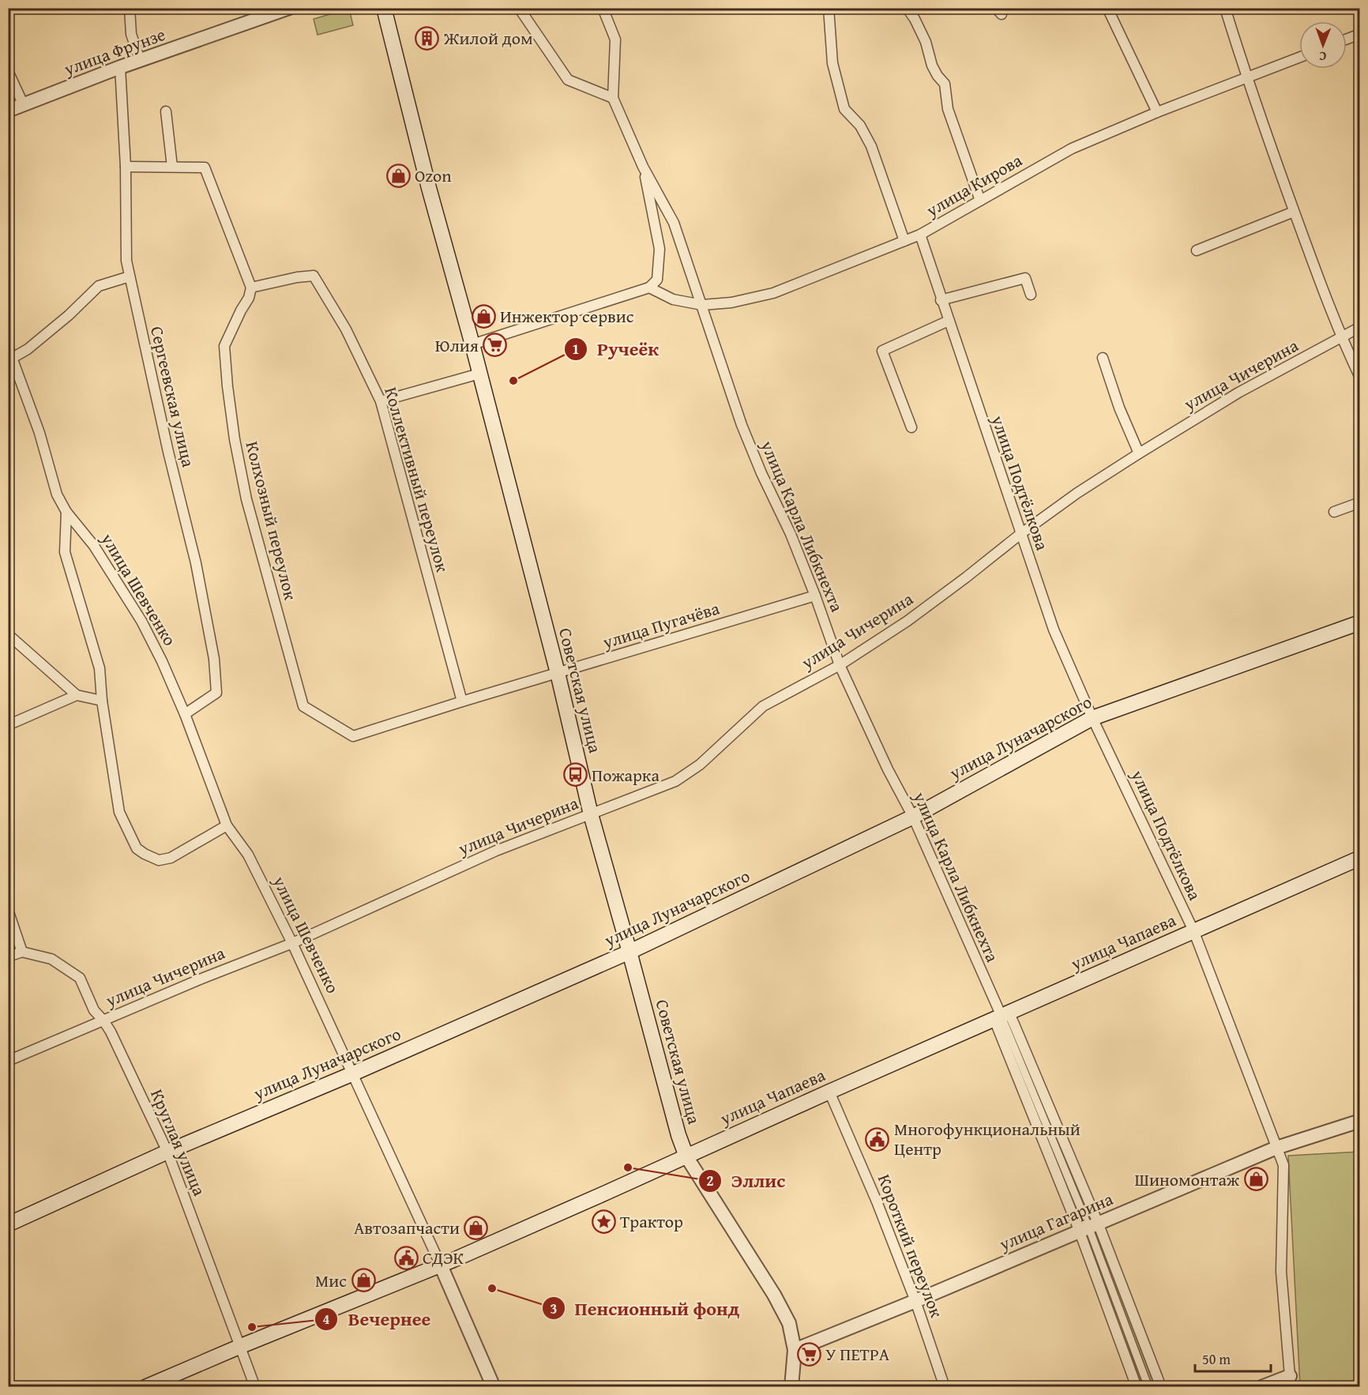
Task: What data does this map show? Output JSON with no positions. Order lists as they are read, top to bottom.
{
  "streets": {
    "main road": ["Советская улица", "улица Луначарского", "улица Чапаева"],
    "street": [
      "улица Фрунзе",
      "улица Кирова",
      "улица Чичерина",
      "Сергеевская улица",
      "Коллективный переулок",
      "улица Подтёлкова",
      "Колхозный переулок",
      "улица Карла Либкнехта",
      "улица Шевченко",
      "улица Пугачёва",
      "Круглая улица",
      "улица Гагарина",
      "Короткий переулок"
    ]
  },
  "crossings": [
    ["улица Фрунзе", "Сергеевская улица"],
    ["улица Кирова", "улица Подтёлкова"],
    ["улица Кирова", "улица Карла Либкнехта"],
    ["улица Чичерина", "улица Подтёлкова"],
    ["улица Чичерина", "улица Карла Либкнехта"],
    ["улица Чичерина", "улица Шевченко"],
    ["улица Чичерина", "Советская улица"],
    ["улица Чичерина", "Круглая улица"],
    ["Сергеевская улица", "улица Шевченко"],
    ["Коллективный переулок", "Колхозный переулок"],
    ["Коллективный переулок", "улица Пугачёва"],
    ["улица Подтёлкова", "улица Луначарского"],
    ["улица Подтёлкова", "улица Чапаева"],
    ["улица Подтёлкова", "улица Гагарина"],
    ["Колхозный переулок", "улица Пугачёва"],
    ["улица Карла Либкнехта", "улица Пугачёва"],
    ["улица Карла Либкнехта", "улица Луначарского"],
    ["улица Карла Либкнехта", "улица Чапаева"],
    ["улица Карла Либкнехта", "улица Гагарина"],
    ["улица Шевченко", "улица Луначарского"],
    ["улица Шевченко", "улица Чапаева"],
    ["улица Пугачёва", "Советская улица"],
    ["Советская улица", "улица Луначарского"],
    ["Советская улица", "улица Чапаева"],
    ["Советская улица", "улица Гагарина"],
    ["улица Луначарского", "Круглая улица"],
    ["улица Чапаева", "Круглая улица"],
    ["улица Чапаева", "Короткий переулок"],
    ["улица Гагарина", "Короткий переулок"]
  ],
  "places": {
    "building": ["Жилой дом"],
    "shop": [
      "Ozon",
      "Инжектор сервис",
      "Шиномонтаж",
      "Автозапчасти",
      "Мис"
    ],
    "supermarket": ["Юлия", "У ПЕТРА"],
    "other": [
      "Ручеёк",
      "Эллис",
      "Пенсионный фонд",
      "Вечернее"
    ],
    "bus stop": ["Пожарка"],
    "public building": ["Многофункциональный Центр", "СДЭК"],
    "place": ["Трактор"]
  },
  "scale_bar": "50 m",
  "north": "bottom"
}
